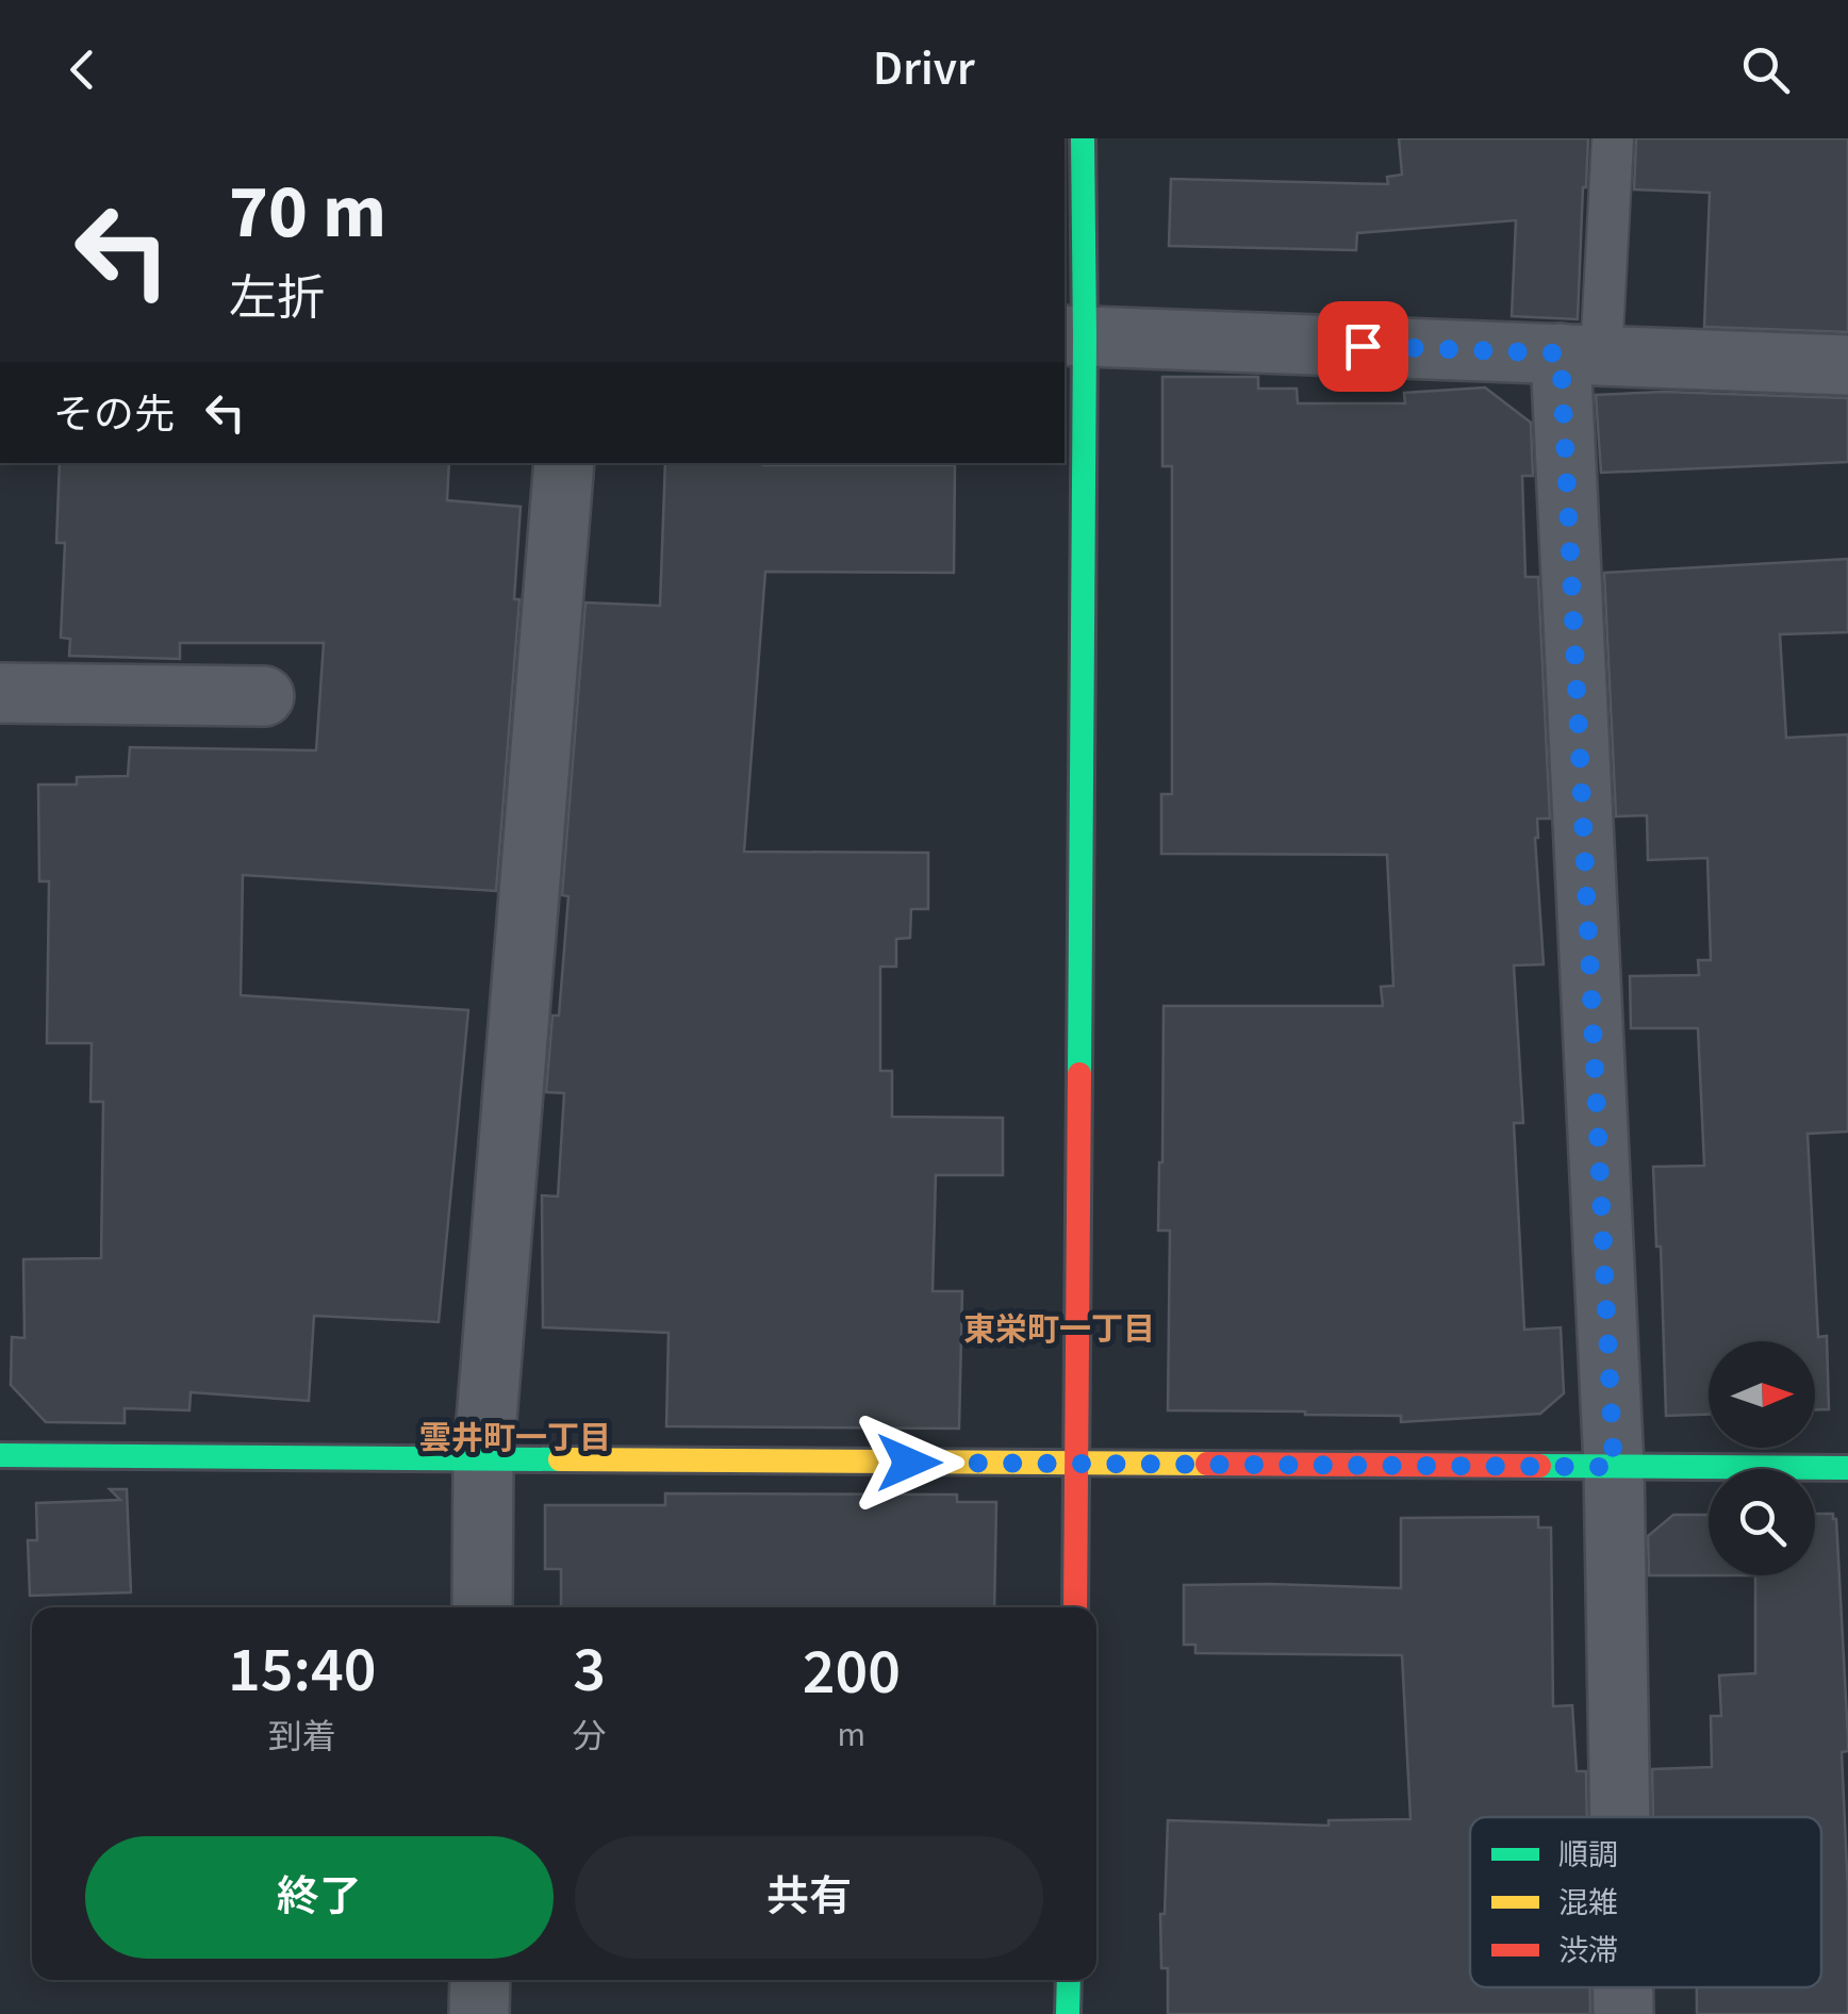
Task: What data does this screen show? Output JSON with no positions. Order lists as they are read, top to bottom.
{
  "districts": ["東栄町一丁目", "雲井町一丁目"],
  "legend": ["順調", "混雑", "渋滞"],
  "north": "right",
  "page": {
    "header": "Drivr",
    "turn": ["70 m", "左折"],
    "then": "その先",
    "eta": [
      "15:40",
      "到着",
      "3",
      "分",
      "200",
      "m"
    ],
    "buttons": ["終了", "共有"]
  }
}
